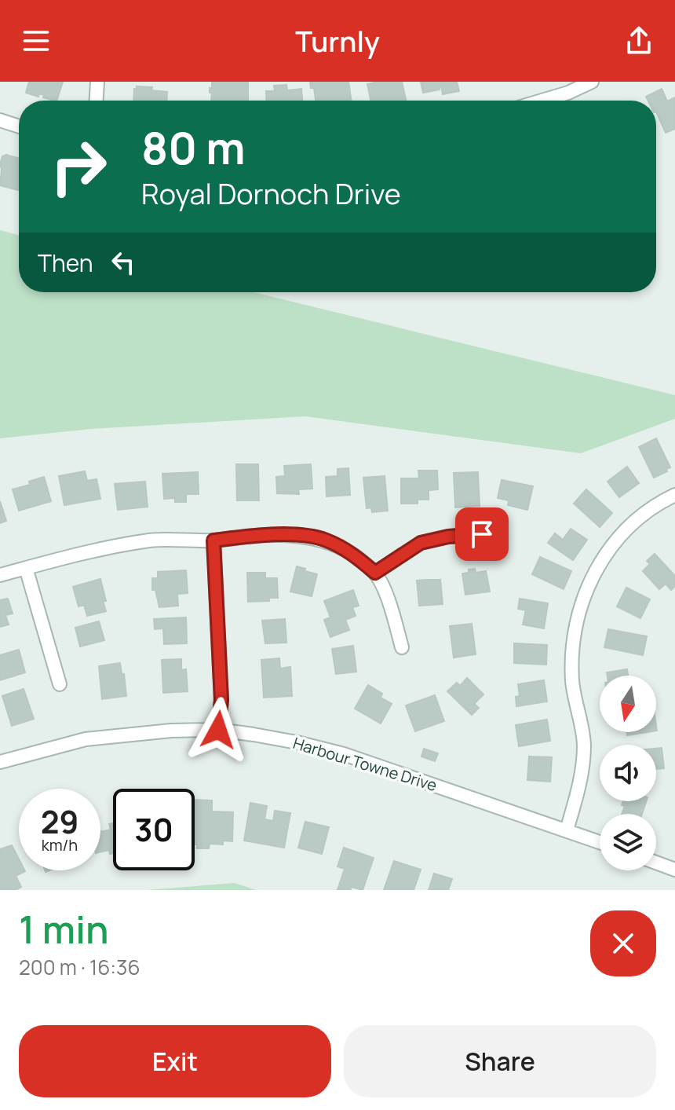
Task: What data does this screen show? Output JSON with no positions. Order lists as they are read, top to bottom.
{
  "streets": {
    "street": ["Harbour Towne Drive"]
  },
  "north": "bottom",
  "page": {
    "header": "Turnly",
    "turn": ["80 m", "Royal Dornoch Drive"],
    "then": "Then",
    "speed": "29 km/h",
    "limit": "30",
    "heading": ["1 min", "200 m · 16:36"],
    "buttons": ["Exit", "Share"]
  }
}
